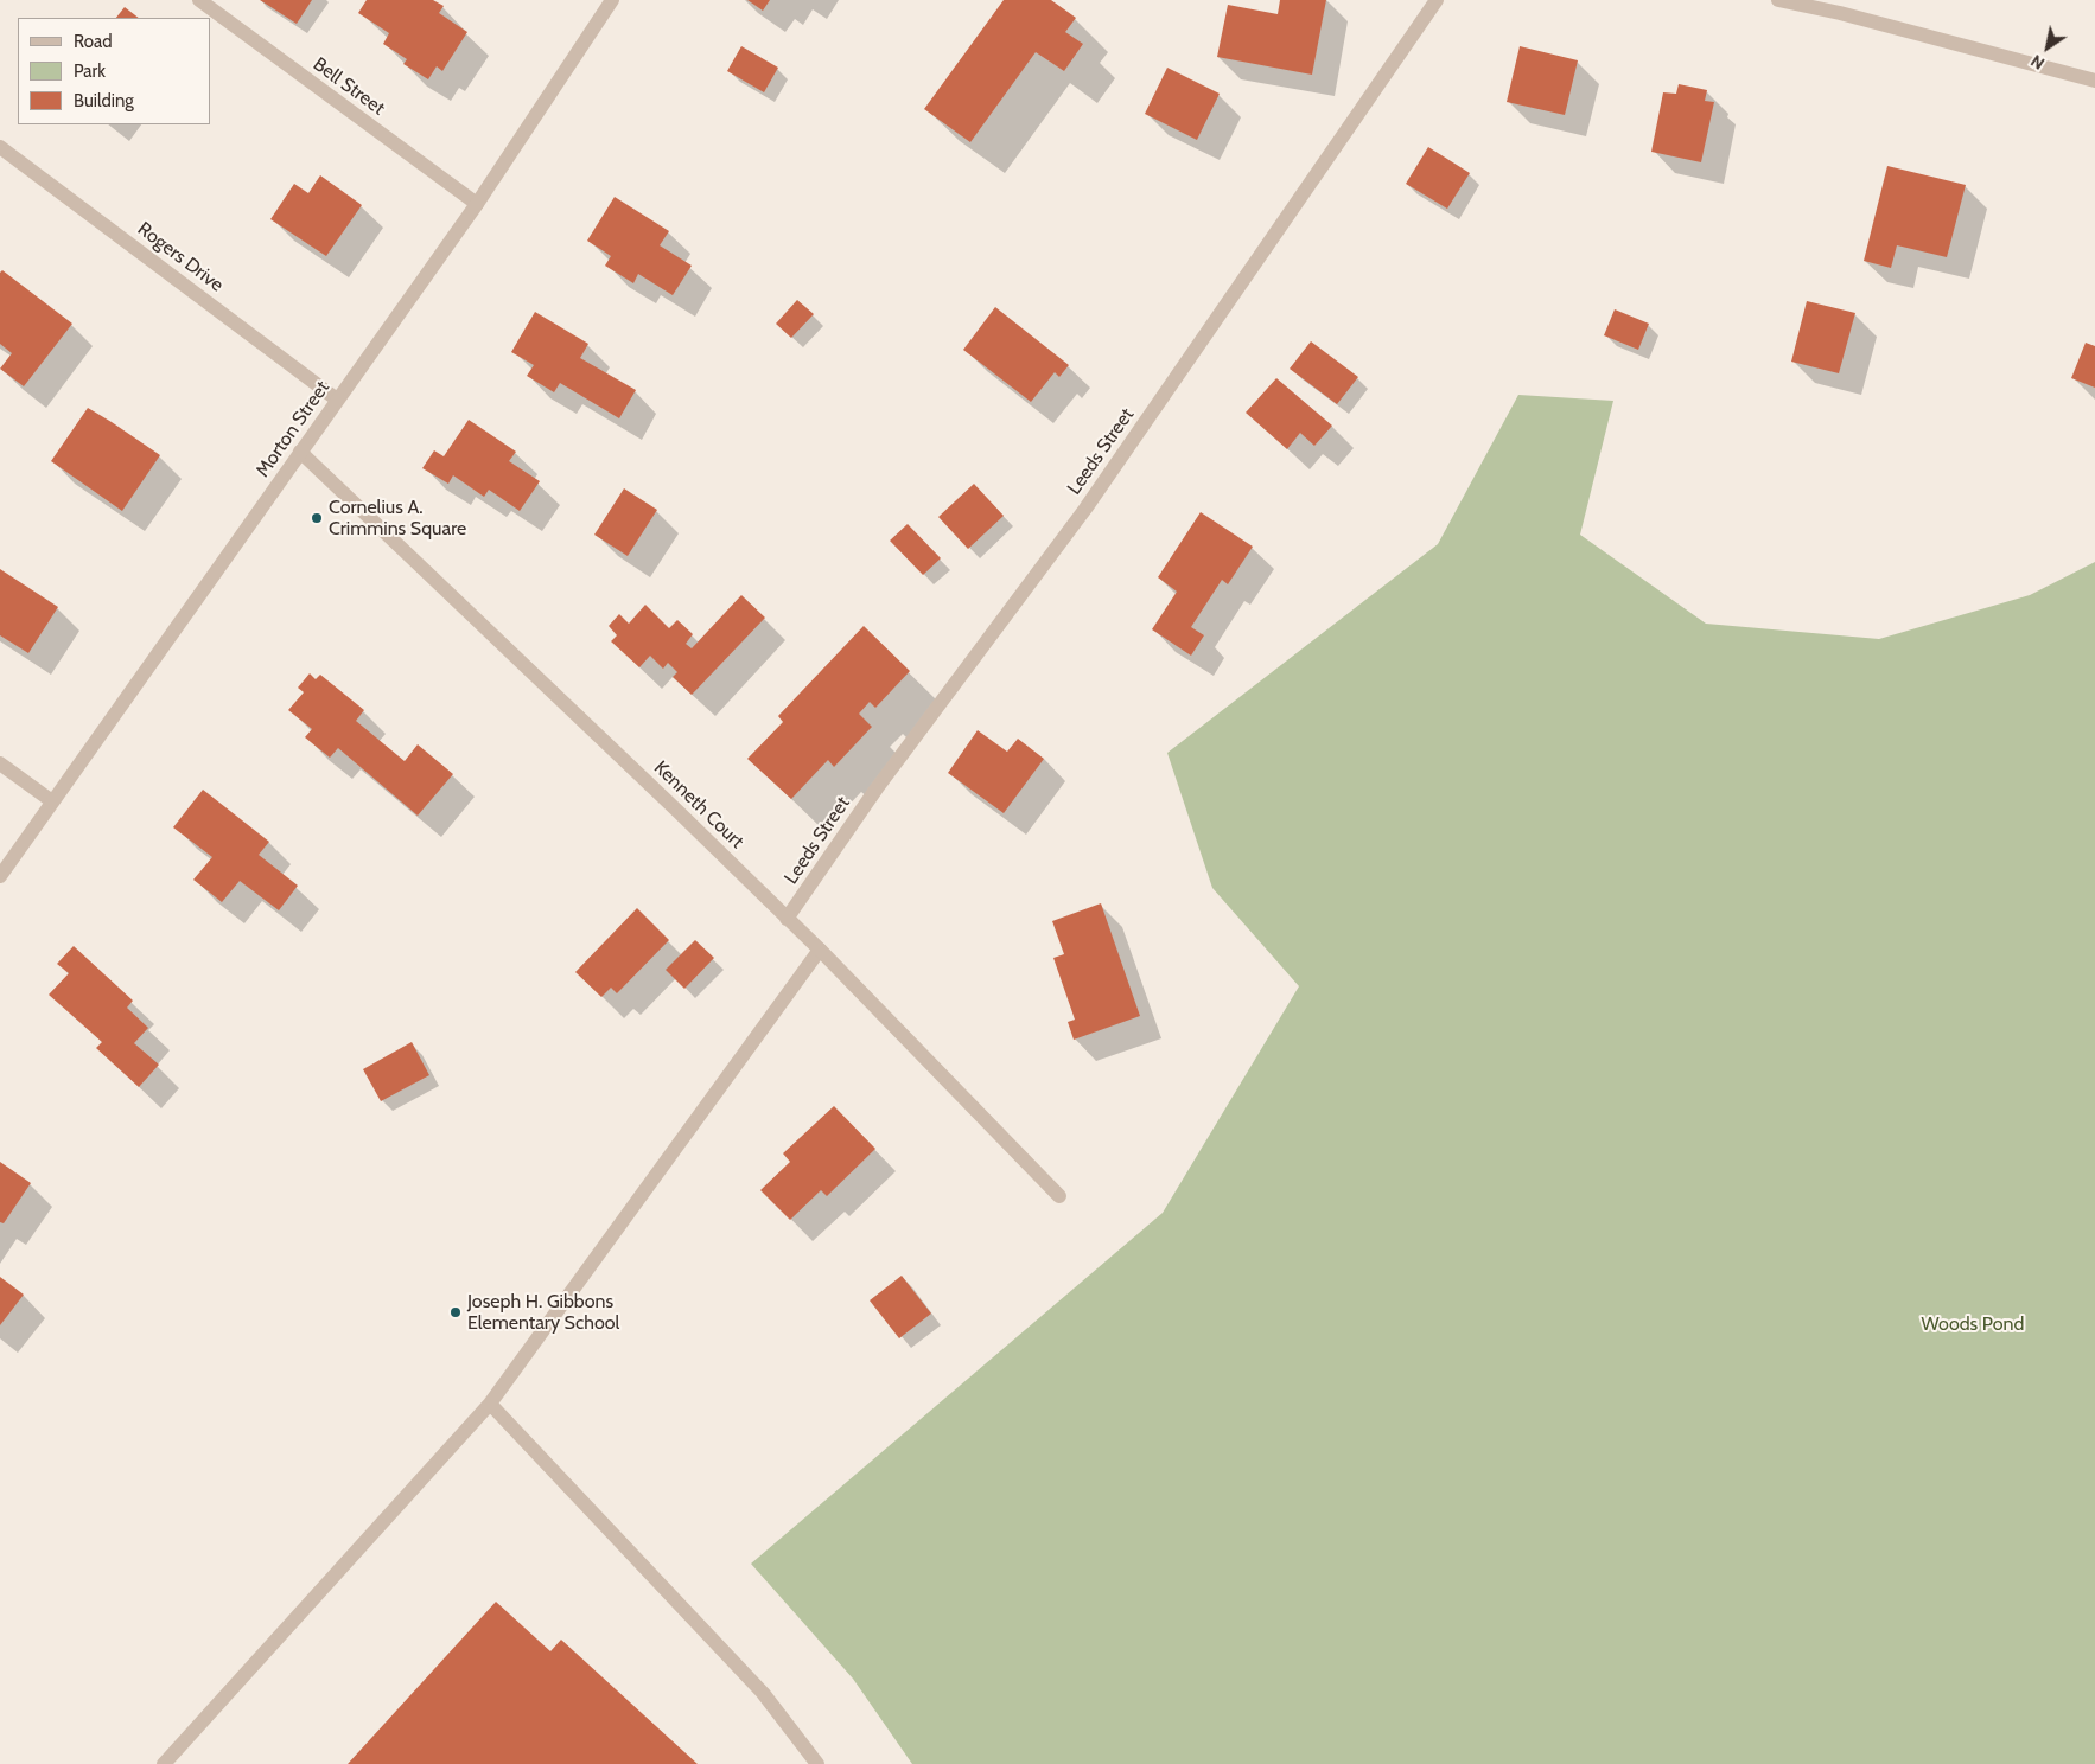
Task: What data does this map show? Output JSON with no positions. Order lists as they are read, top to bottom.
{
  "streets": {
    "street": [
      "Bell Street",
      "Rogers Drive",
      "Morton Street",
      "Leeds Street",
      "Kenneth Court"
    ]
  },
  "crossings": [
    ["Bell Street", "Morton Street"],
    ["Rogers Drive", "Morton Street"],
    ["Morton Street", "Kenneth Court"],
    ["Leeds Street", "Kenneth Court"]
  ],
  "parks": ["Woods Pond"],
  "places": ["Cornelius A. Crimmins Square", "Joseph H. Gibbons Elementary School"],
  "legend": ["Road", "Park", "Building"],
  "north": "bottom left"
}
